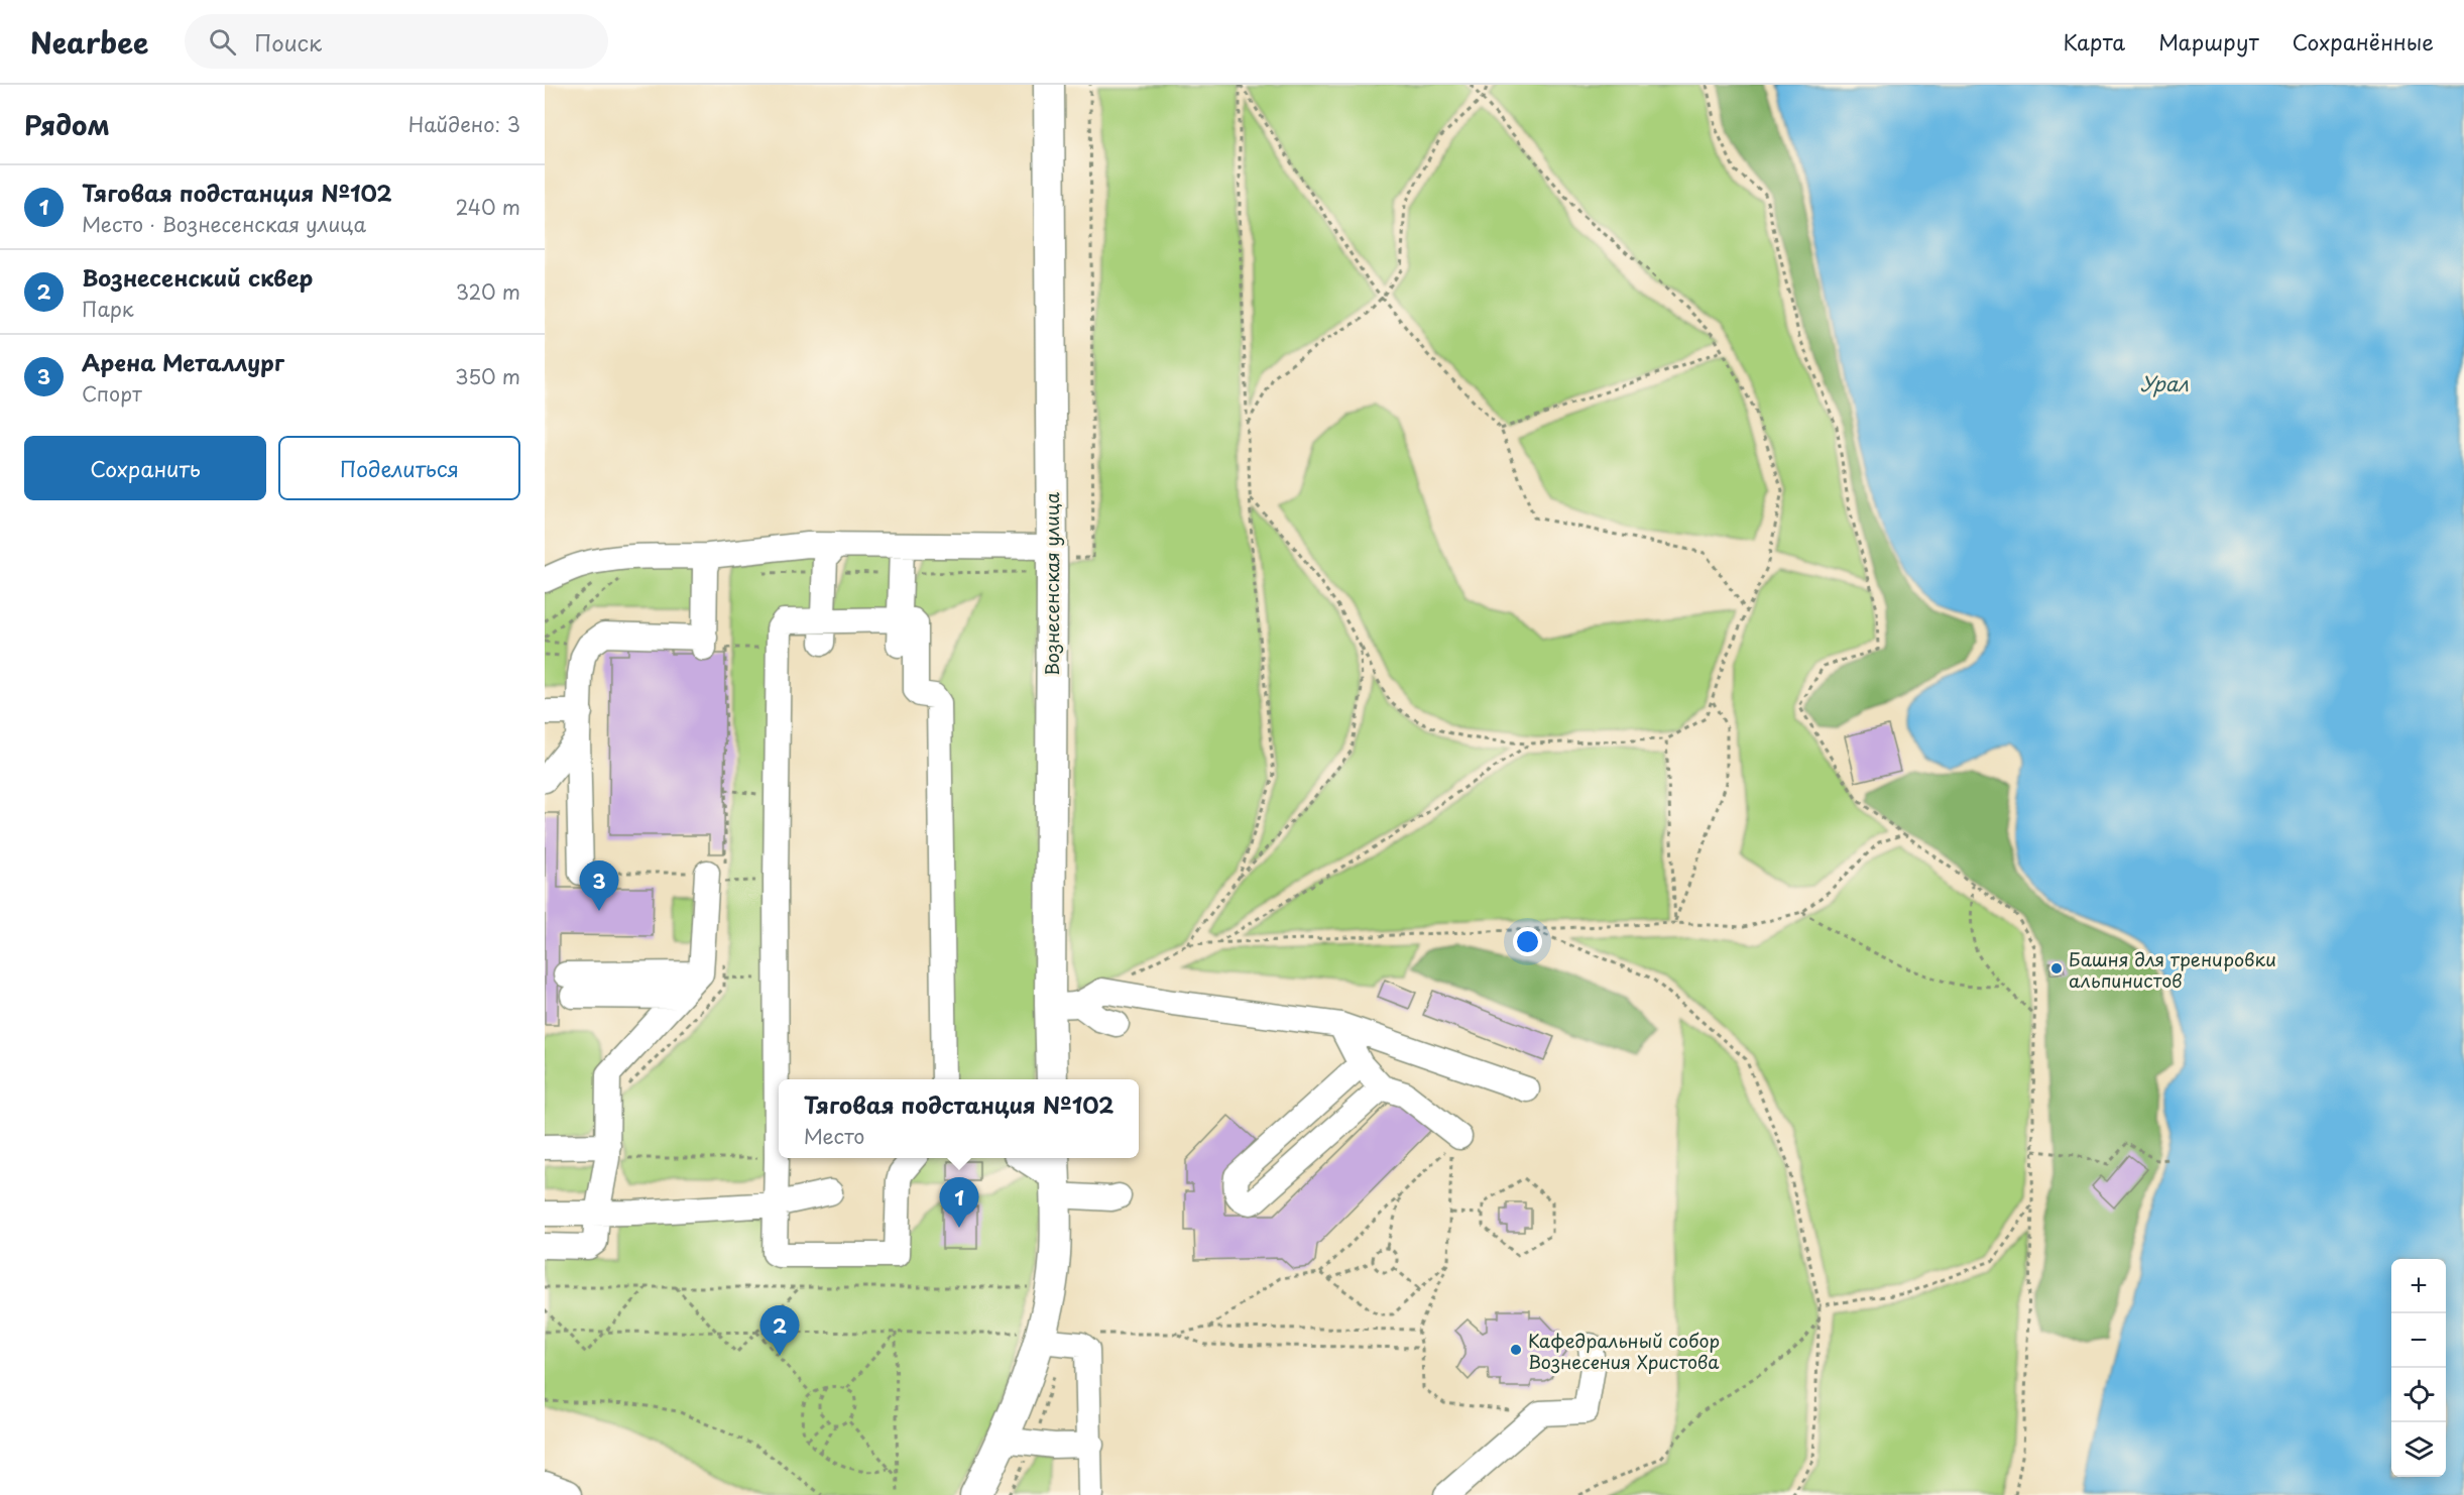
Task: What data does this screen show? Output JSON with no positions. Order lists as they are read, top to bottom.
{
  "streets": {
    "main road": ["Вознесенская улица"]
  },
  "water": ["Урал"],
  "places": ["Башня для тренировки альпинистов", "Кафедральный собор Вознесения Христова"],
  "page": {
    "header": "Nearbee",
    "search": "Поиск",
    "nav": ["Карта", "Маршрут", "Сохранённые"],
    "heading": ["Рядом", "Найдено: 3"],
    "list": [
      {
        "mark": "1",
        "name": "Тяговая подстанция №102",
        "note": "Место · Вознесенская улица",
        "value": "240 m"
      },
      {
        "mark": "2",
        "name": "Вознесенский cквер",
        "note": "Парк",
        "value": "320 m"
      },
      {
        "mark": "3",
        "name": "Арена Металлург",
        "note": "Спорт",
        "value": "350 m"
      }
    ],
    "buttons": ["Сохранить", "Поделиться"],
    "pins": ["3", "1", "2"],
    "popup": ["Тяговая подстанция №102", "Место"],
    "map_buttons": ["+", "−"]
  }
}
